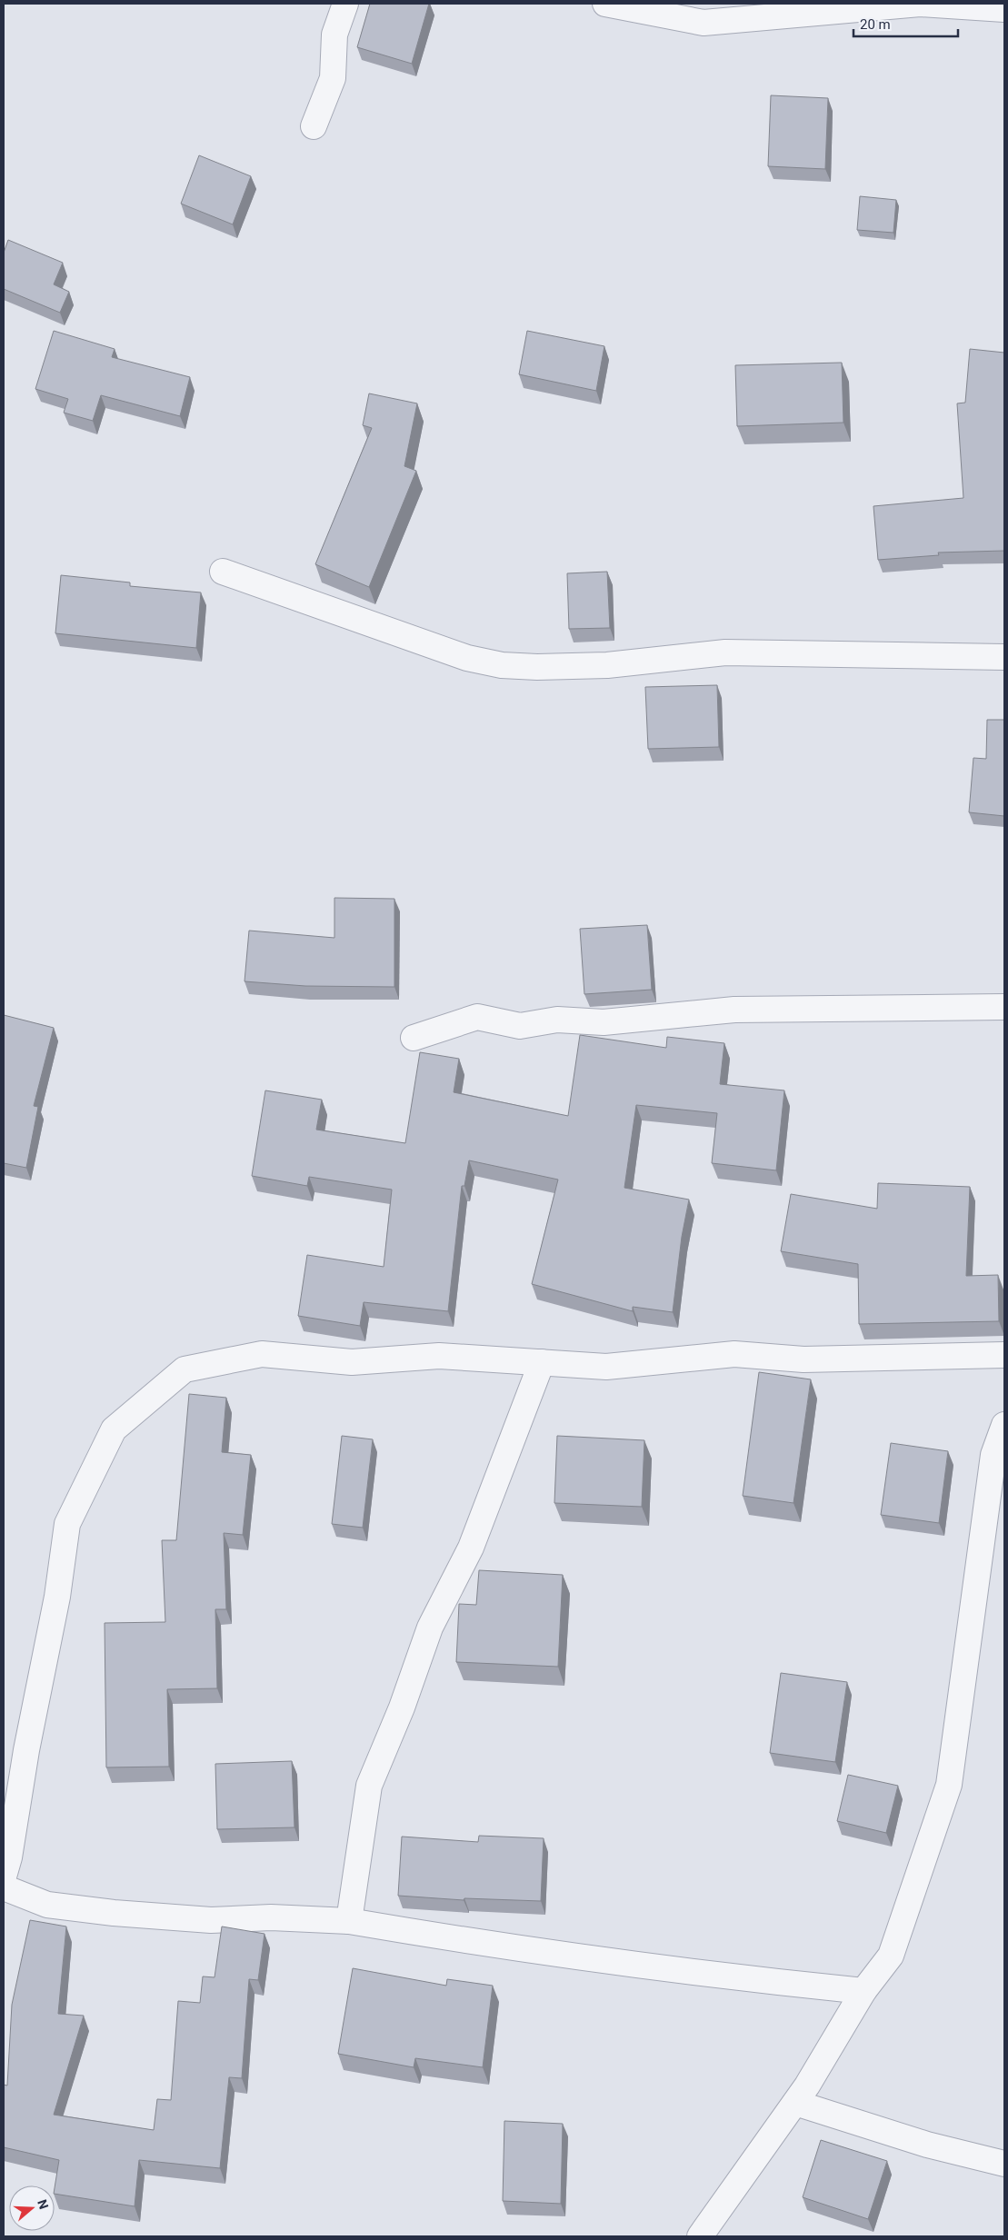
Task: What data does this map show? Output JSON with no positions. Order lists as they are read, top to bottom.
{
  "scale_bar": "20 m",
  "north": "right"
}
